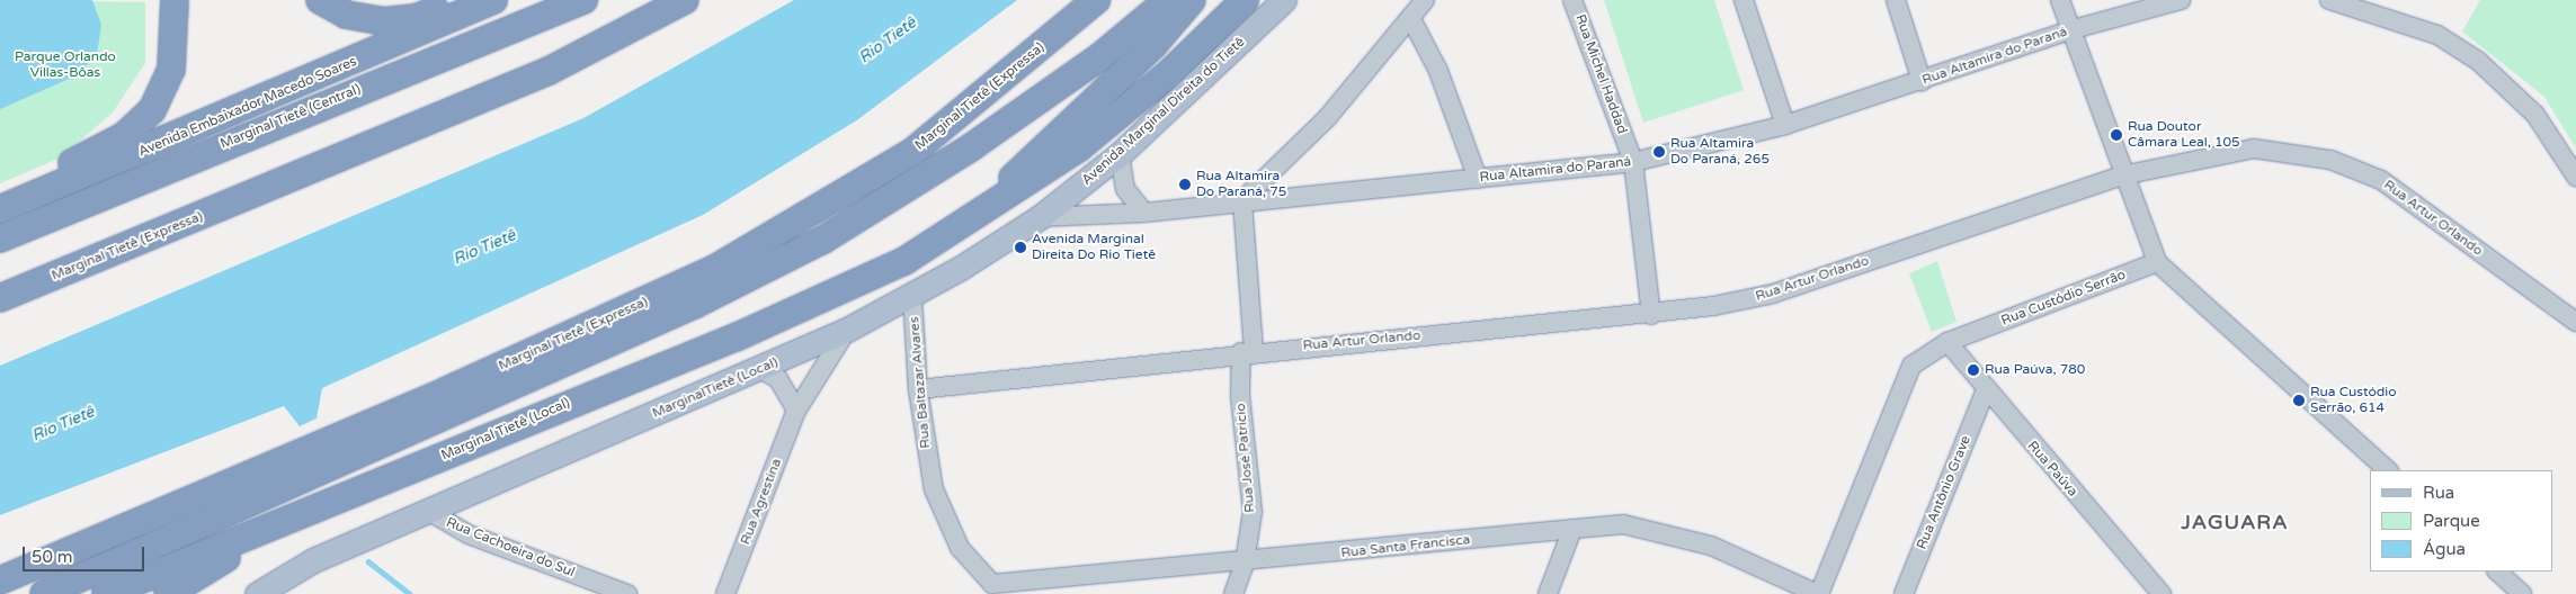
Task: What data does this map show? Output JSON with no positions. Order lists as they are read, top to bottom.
{
  "streets": {
    "highway": [
      "Marginal Tietê (Expressa)",
      "Avenida Embaixador Macedo Soares",
      "Marginal Tietê (Central)",
      "Marginal Tietê (Local)"
    ],
    "main road": ["Avenida Marginal Direita do Tietê", "MarginalTietê (Local)"],
    "street": [
      "Rua Altamira do Paraná",
      "Rua Michel Haddad",
      "Rua Artur Orlando",
      "Rua Custódio Serrão",
      "Rua Baltazar Alvares",
      "Rua José Patricio",
      "Rua Paúva",
      "Rua Antônio Grave",
      "Rua Agrestina",
      "Rua Santa Francisca",
      "Rua Cachoeira do Sul"
    ]
  },
  "crossings": [
    ["Rua Altamira do Paraná", "Rua Michel Haddad"],
    ["Rua Altamira do Paraná", "Avenida Marginal Direita do Tietê"],
    ["Rua Altamira do Paraná", "MarginalTietê (Local)"],
    ["Rua Altamira do Paraná", "Rua José Patricio"],
    ["Rua Michel Haddad", "Rua Artur Orlando"],
    ["Avenida Marginal Direita do Tietê", "MarginalTietê (Local)"],
    ["Rua Artur Orlando", "Rua Baltazar Alvares"],
    ["Rua Artur Orlando", "Rua José Patricio"],
    ["Rua Custódio Serrão", "Rua Paúva"],
    ["Rua Custódio Serrão", "Rua Santa Francisca"],
    ["Rua Baltazar Alvares", "MarginalTietê (Local)"],
    ["Rua Baltazar Alvares", "Rua Santa Francisca"],
    ["MarginalTietê (Local)", "Rua Agrestina"],
    ["MarginalTietê (Local)", "Rua Cachoeira do Sul"],
    ["Rua José Patricio", "Rua Santa Francisca"],
    ["Rua Paúva", "Rua Antônio Grave"]
  ],
  "districts": ["JAGUARA"],
  "water": ["Rio Tietê"],
  "parks": ["Parque Orlando Villas-Bôas"],
  "places": [
    "Rua Doutor Câmara Leal, 105",
    "Rua Altamira Do Paraná, 265",
    "Rua Altamira Do Paraná, 75",
    "Avenida Marginal Direita Do Rio Tietê",
    "Rua Paúva, 780",
    "Rua Custódio Serrão, 614"
  ],
  "legend": ["Rua", "Parque", "Água"],
  "scale_bar": "50 m"
}
